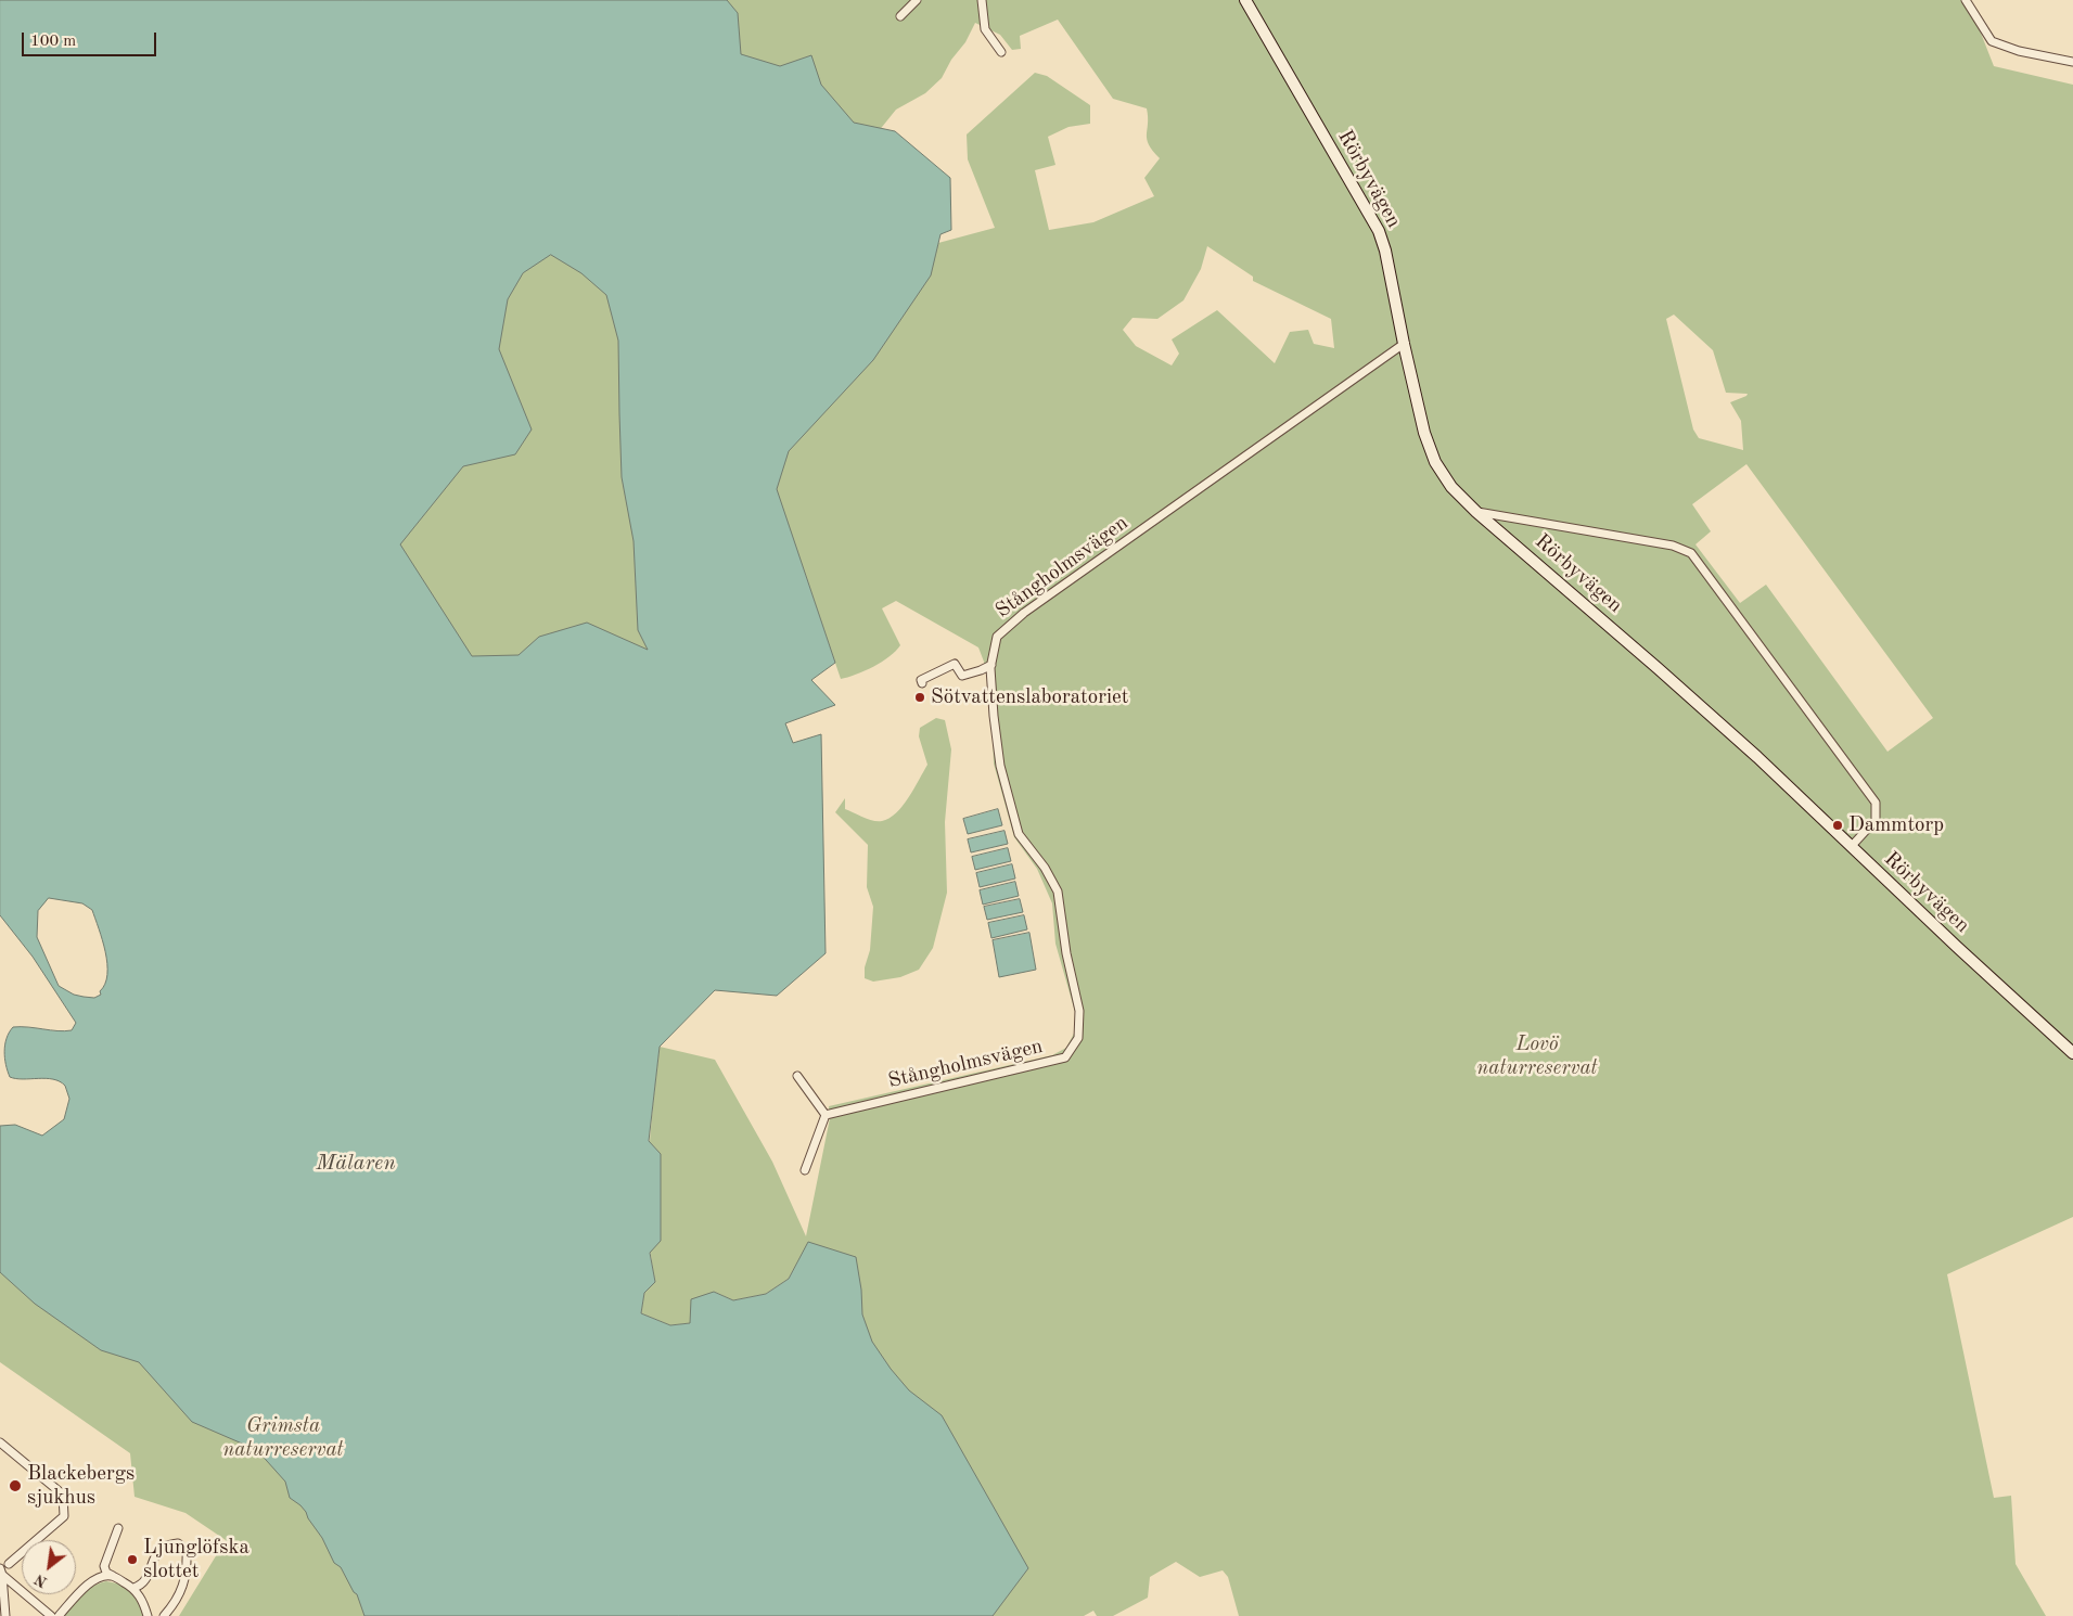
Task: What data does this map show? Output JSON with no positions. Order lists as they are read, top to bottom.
{
  "streets": {
    "street": ["Rörbyvägen", "Stångholmsvägen"]
  },
  "crossings": [
    ["Rörbyvägen", "Stångholmsvägen"]
  ],
  "water": ["Mälaren"],
  "parks": ["Lovö naturreservat", "Grimsta naturreservat"],
  "places": [
    "Sötvattenslaboratoriet",
    "Dammtorp",
    "Blackebergs sjukhus",
    "Ljunglöfska slottet"
  ],
  "scale_bar": "100 m",
  "north": "bottom left"
}
